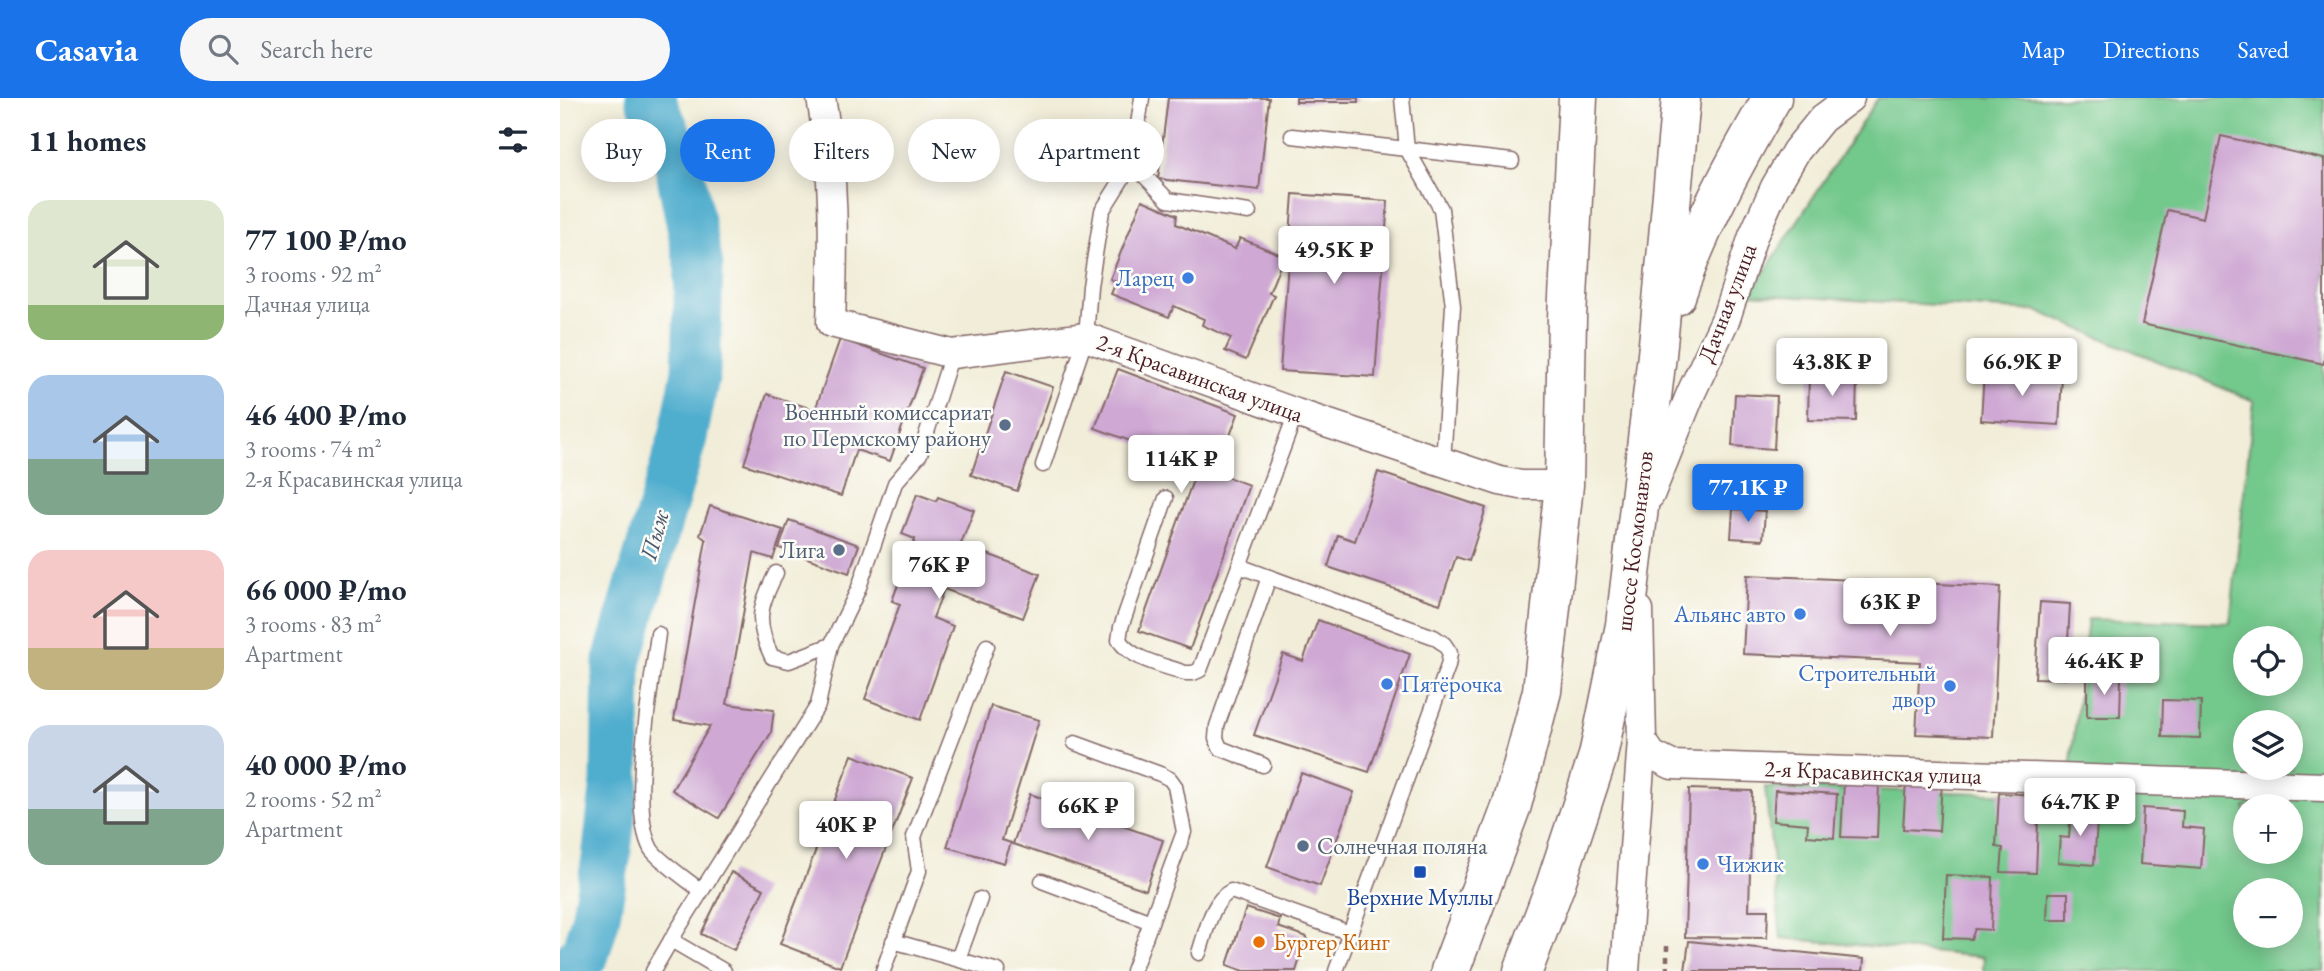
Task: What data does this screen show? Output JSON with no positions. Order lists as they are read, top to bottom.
{
  "streets": {
    "main road": ["шоссе Космонавтов"],
    "street": ["Дачная улица", "2-я Красавинская улица"]
  },
  "crossings": [
    ["Дачная улица", "шоссе Космонавтов"]
  ],
  "water": ["Пыж"],
  "places": {
    "other": [
      "Ларец",
      "Военный комиссариат по Пермскому району",
      "Лига",
      "Альянс авто",
      "Пятёрочка",
      "Строительный двор",
      "Солнечная поляна",
      "Чижик",
      "Бургер Кинг"
    ],
    "transit": ["Верхние Муллы"]
  },
  "page": {
    "header": "Casavia",
    "search": "Search here",
    "nav": ["Map", "Directions", "Saved"],
    "heading": "11 homes",
    "chip": [
      "Buy",
      "Rent",
      "Filters",
      "New",
      "Apartment"
    ],
    "list": [
      {
        "name": "77 100 ₽/mo",
        "note": "3 rooms · 92 m² · Дачная улица"
      },
      {
        "name": "46 400 ₽/mo",
        "note": "3 rooms · 74 m² · 2-я Красавинская улица"
      },
      {
        "name": "66 000 ₽/mo",
        "note": "3 rooms · 83 m² · Apartment"
      },
      {
        "name": "40 000 ₽/mo",
        "note": "2 rooms · 52 m² · Apartment"
      }
    ],
    "price": [
      "49.5K ₽",
      "43.8K ₽",
      "66.9K ₽",
      "114K ₽",
      "77.1K ₽",
      "76K ₽",
      "63K ₽",
      "46.4K ₽",
      "64.7K ₽",
      "66K ₽",
      "40K ₽"
    ],
    "map_buttons": ["+", "−"]
  }
}
